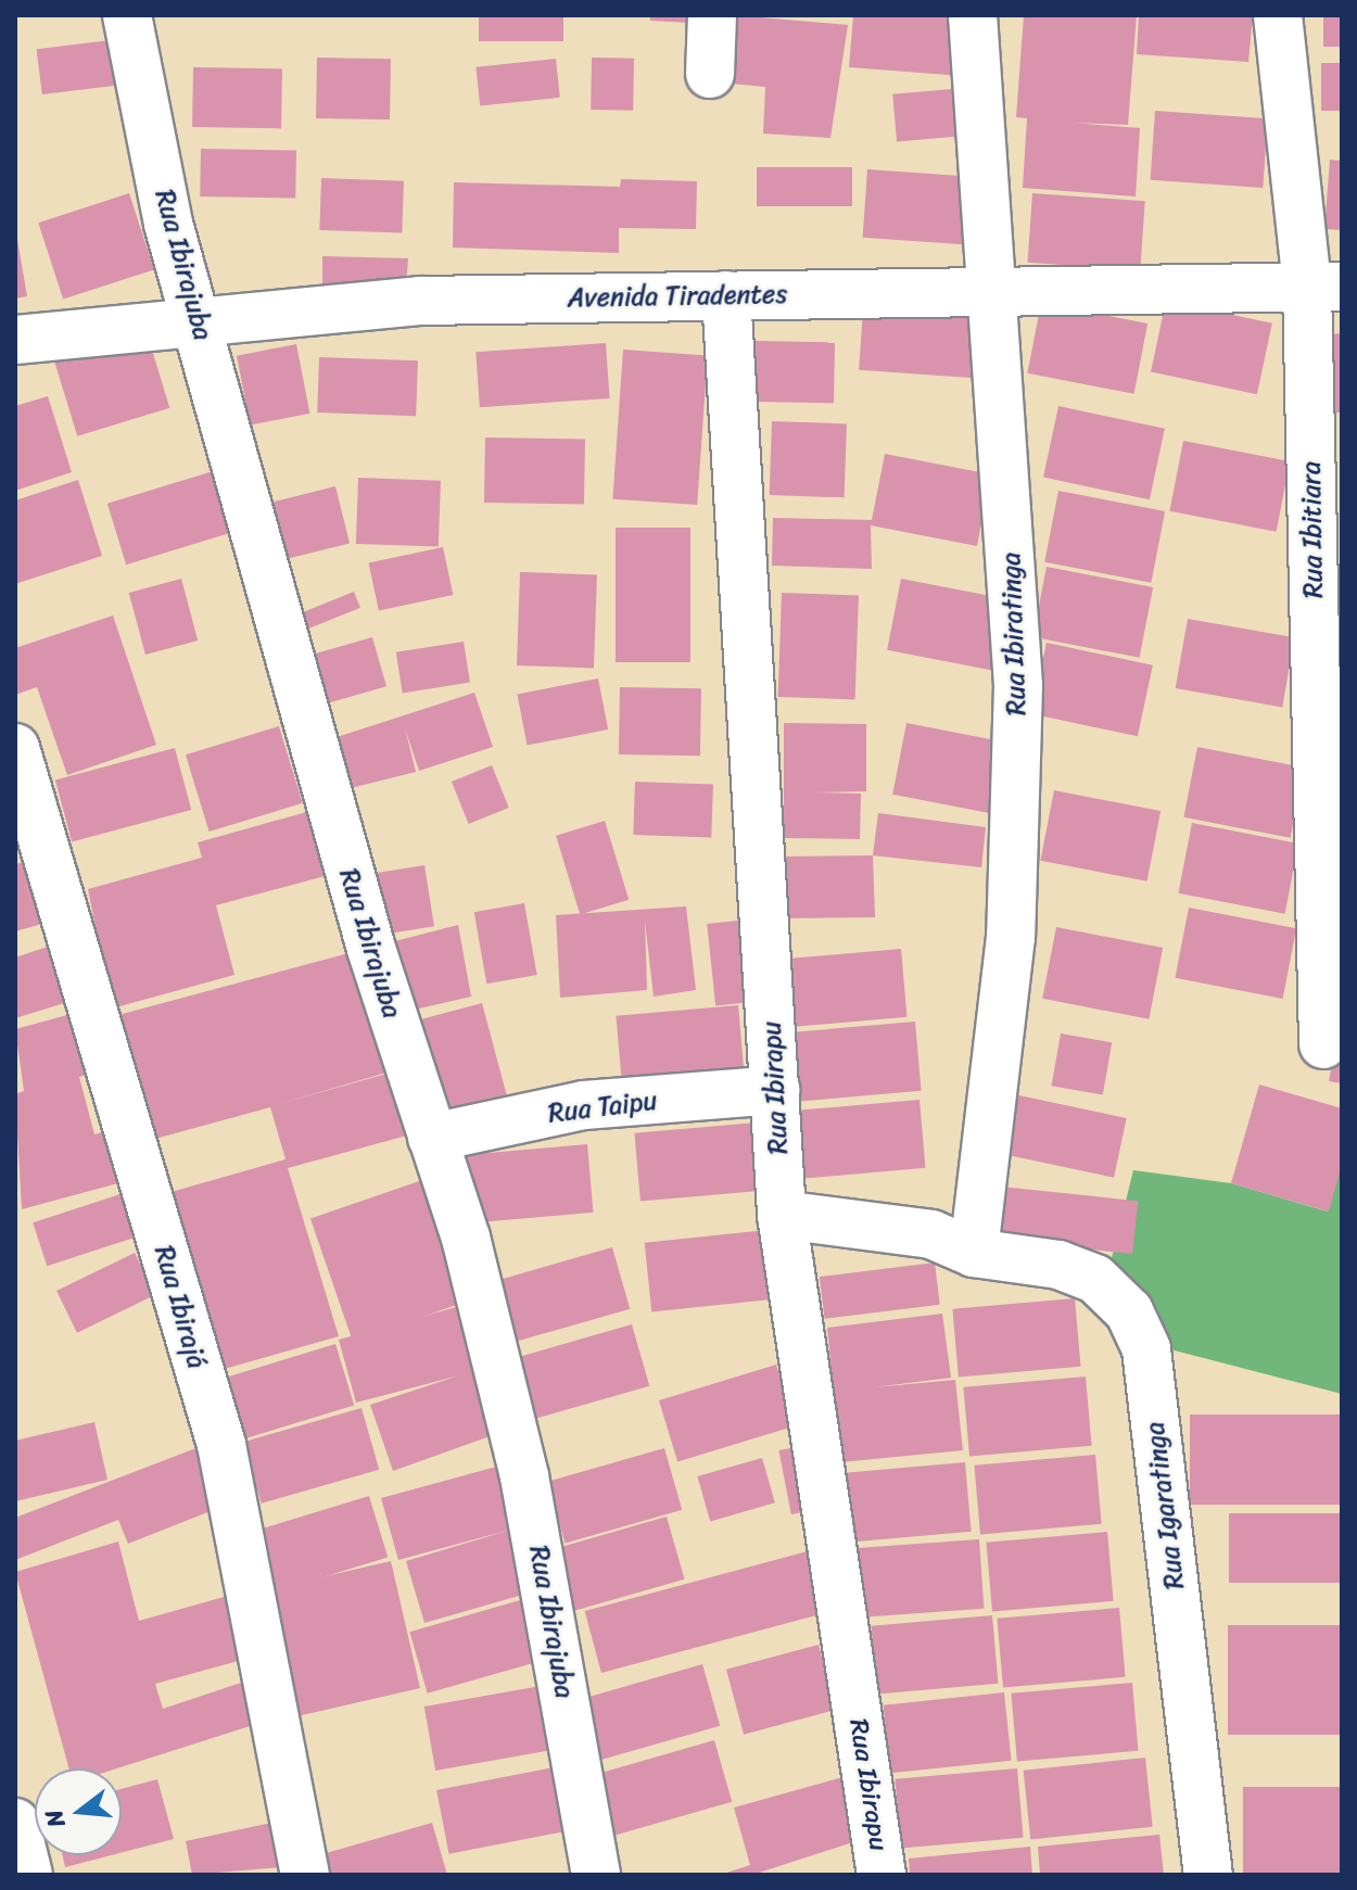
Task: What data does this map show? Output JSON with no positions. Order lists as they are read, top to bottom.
{
  "streets": {
    "street": [
      "Rua Ibirajuba",
      "Avenida Tiradentes",
      "Rua Ibitiara",
      "Rua Ibiratinga",
      "Rua Ibirapu",
      "Rua Taipu",
      "Rua Ibirajá",
      "Rua Igaratinga"
    ]
  },
  "crossings": [
    ["Rua Ibirajuba", "Avenida Tiradentes"],
    ["Rua Ibirajuba", "Rua Taipu"],
    ["Avenida Tiradentes", "Rua Ibitiara"],
    ["Avenida Tiradentes", "Rua Ibiratinga"],
    ["Avenida Tiradentes", "Rua Ibirapu"],
    ["Rua Ibiratinga", "Rua Igaratinga"],
    ["Rua Ibirapu", "Rua Taipu"],
    ["Rua Ibirapu", "Rua Igaratinga"]
  ],
  "north": "left"
}
